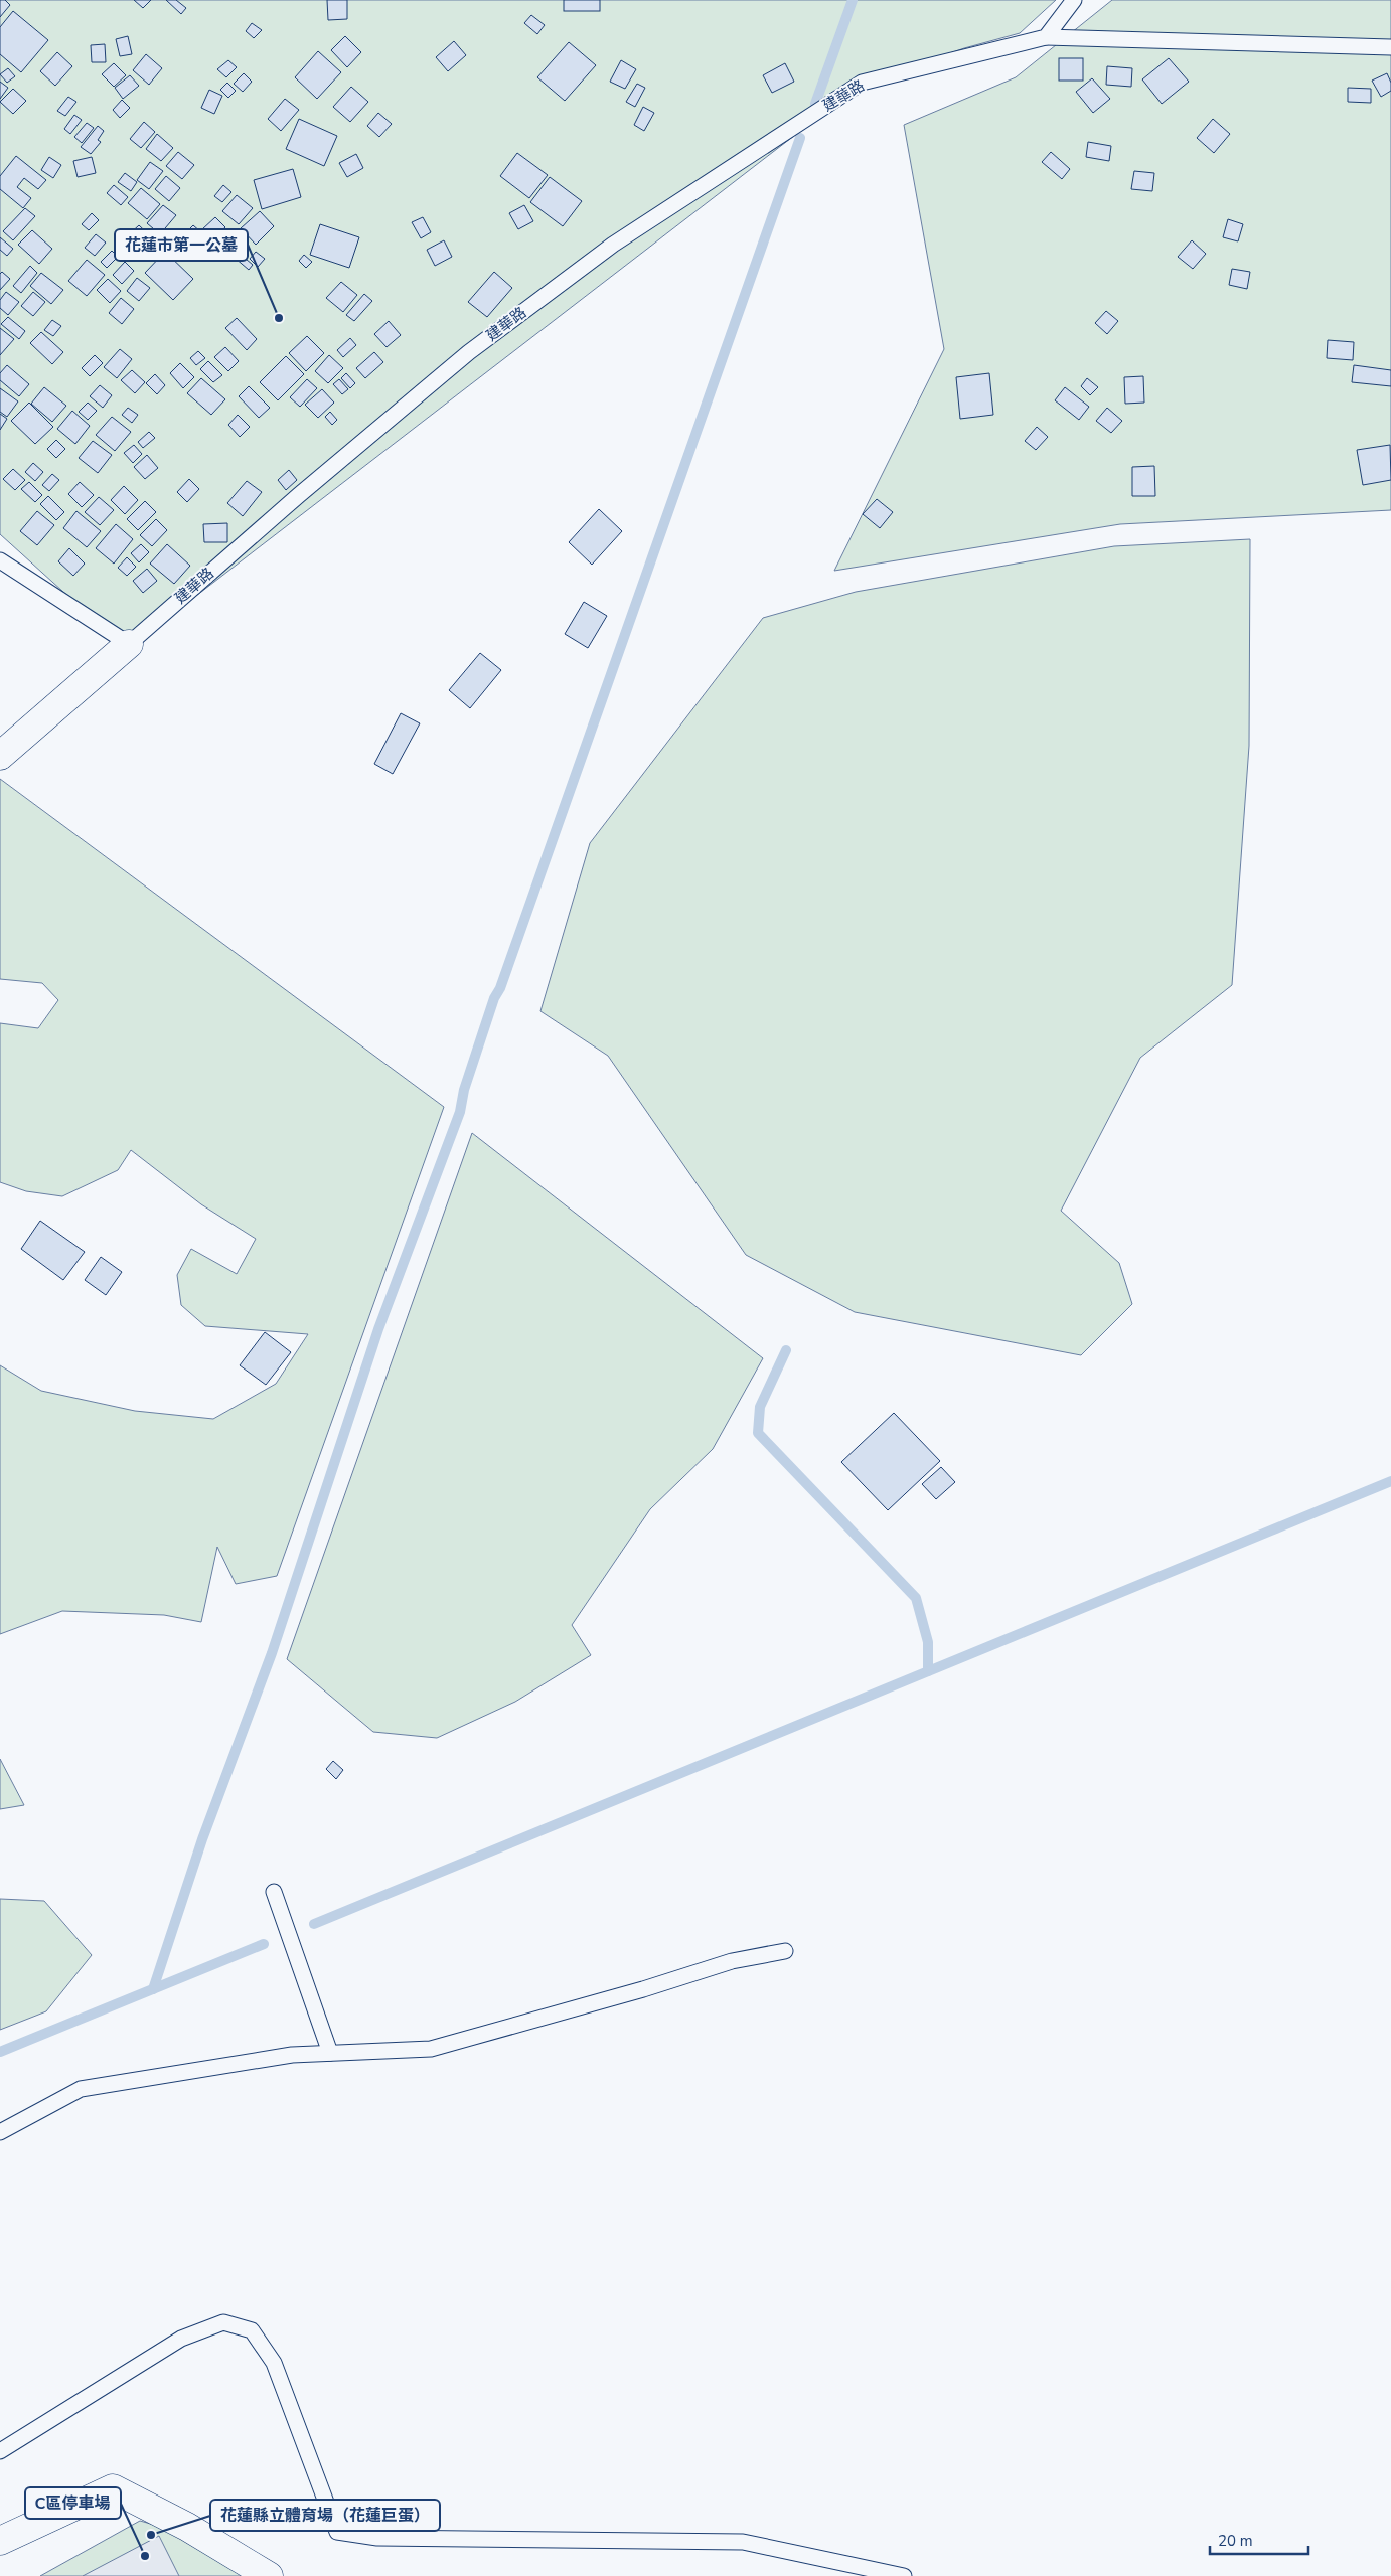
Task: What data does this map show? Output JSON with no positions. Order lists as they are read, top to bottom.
{
  "streets": {
    "street": ["建華路"]
  },
  "places": ["花蓮市第一公墓", "花蓮縣立體育場（花蓮巨蛋）", "C區停車場"],
  "scale_bar": "20 m"
}
